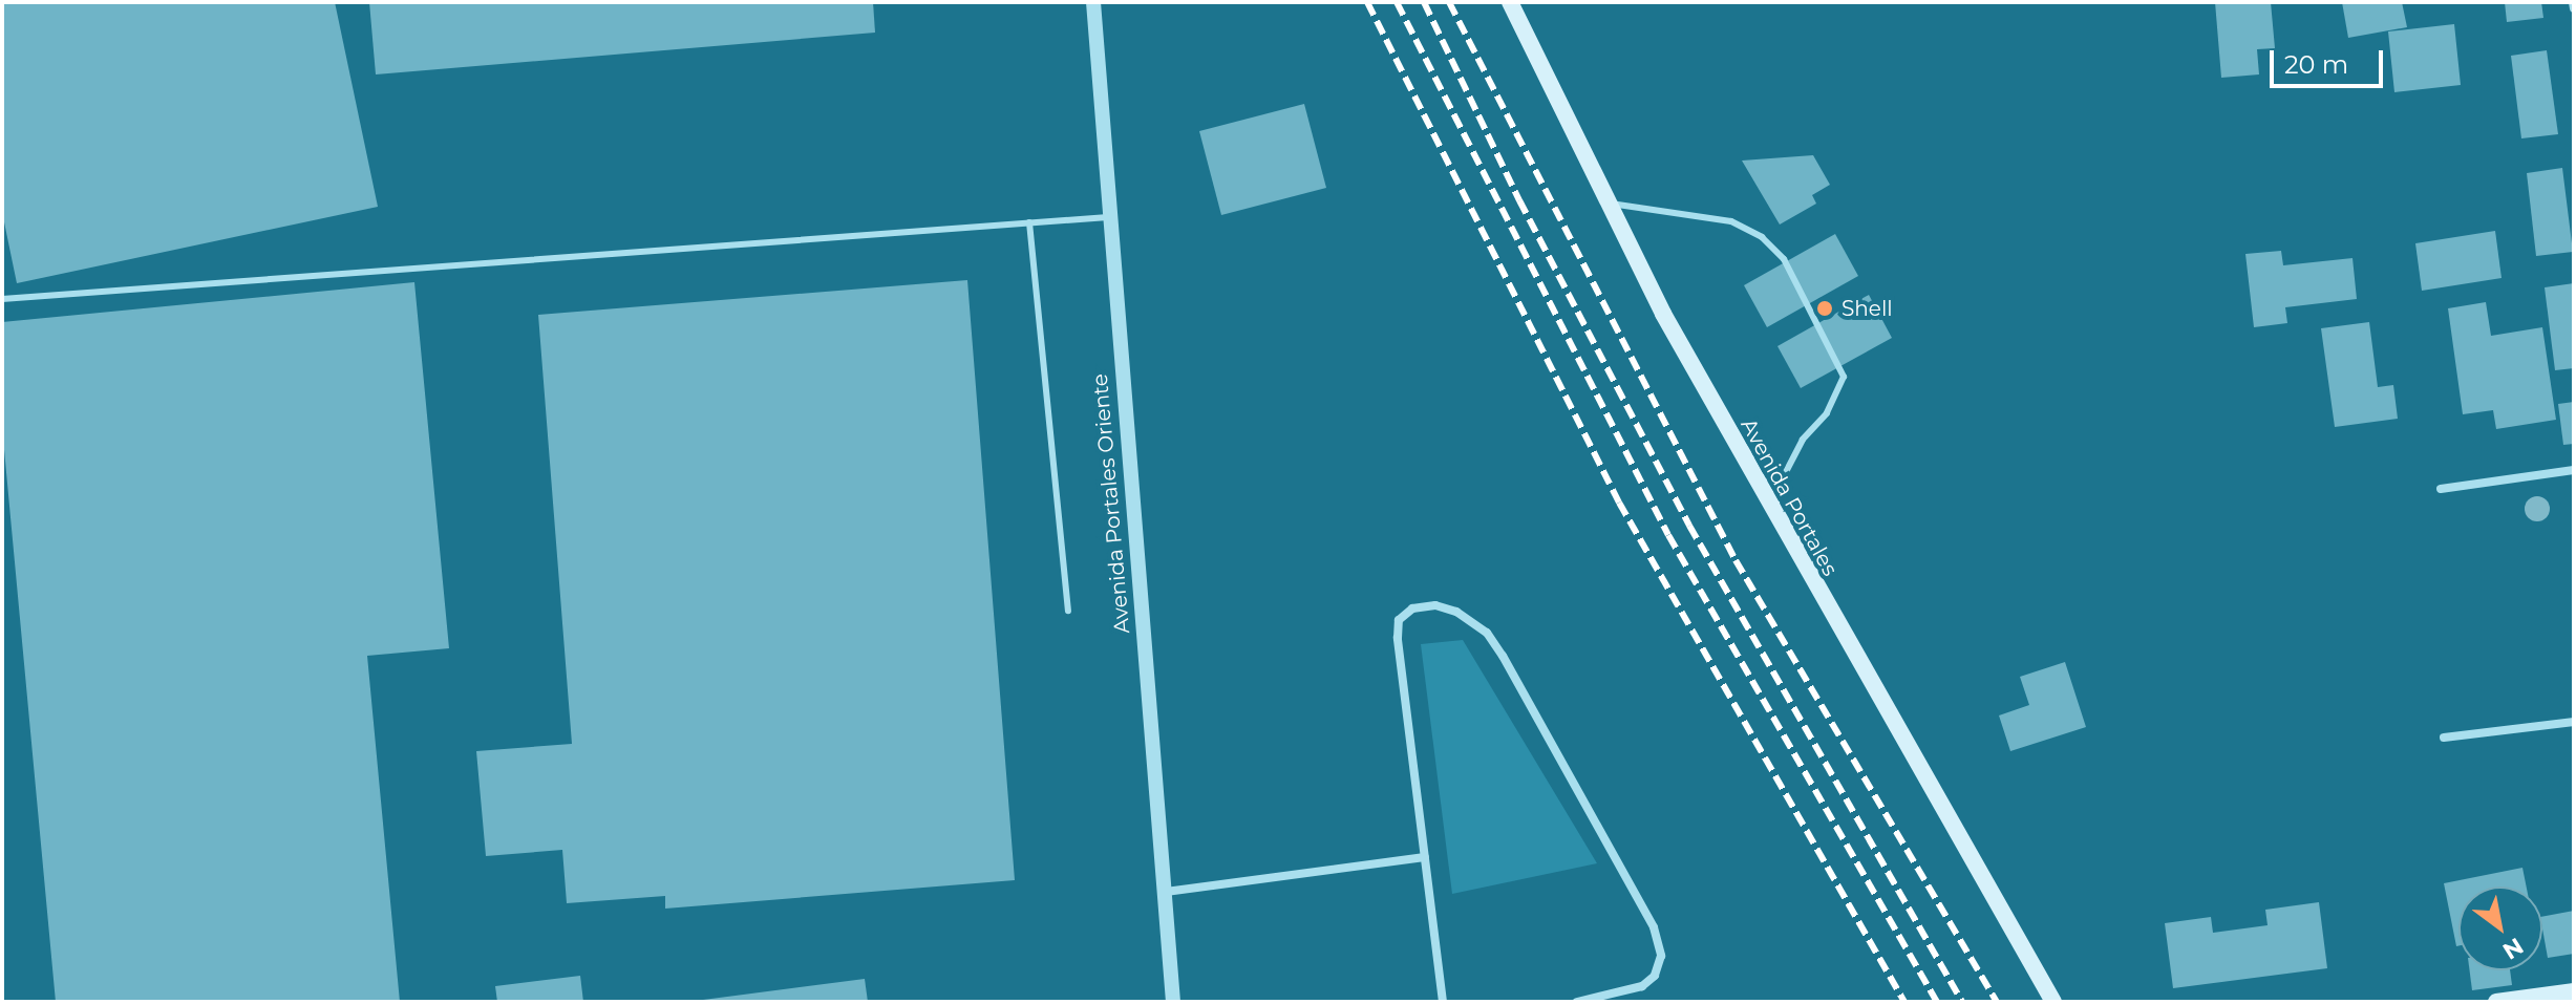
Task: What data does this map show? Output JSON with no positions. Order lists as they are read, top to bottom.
{
  "streets": {
    "main road": ["Avenida Portales"],
    "street": ["Avenida Portales Oriente"]
  },
  "places": ["Shell"],
  "scale_bar": "20 m",
  "north": "bottom right"
}
